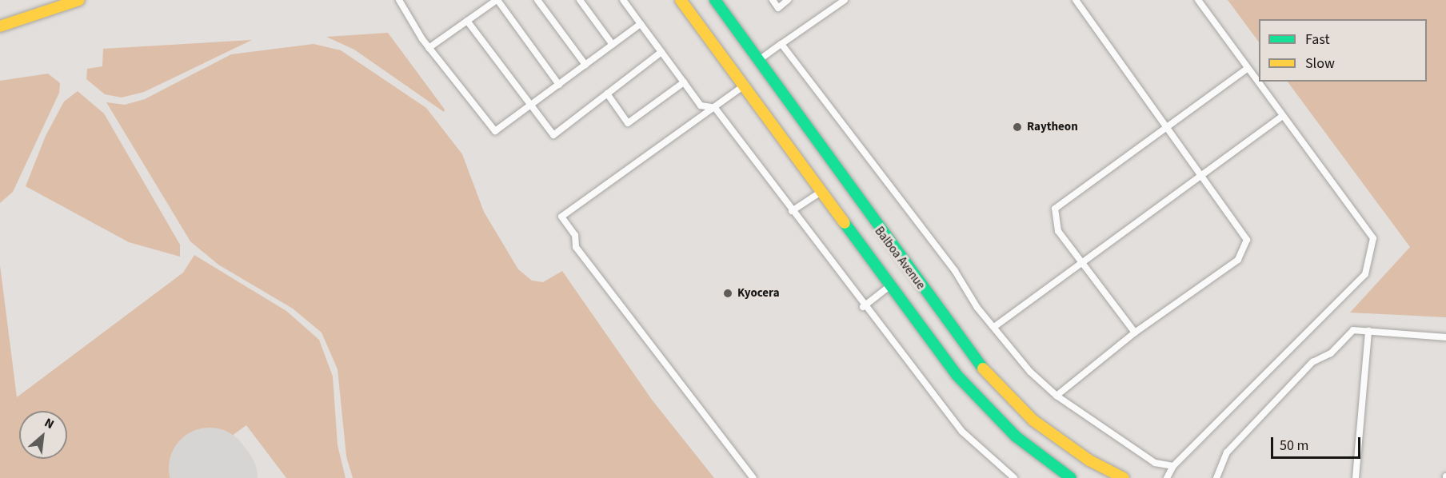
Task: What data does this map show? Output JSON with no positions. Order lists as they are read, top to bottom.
{
  "streets": {
    "main road": ["Balboa Avenue"]
  },
  "places": ["Raytheon", "Kyocera"],
  "legend": ["Fast", "Slow"],
  "scale_bar": "50 m",
  "north": "top right"
}
